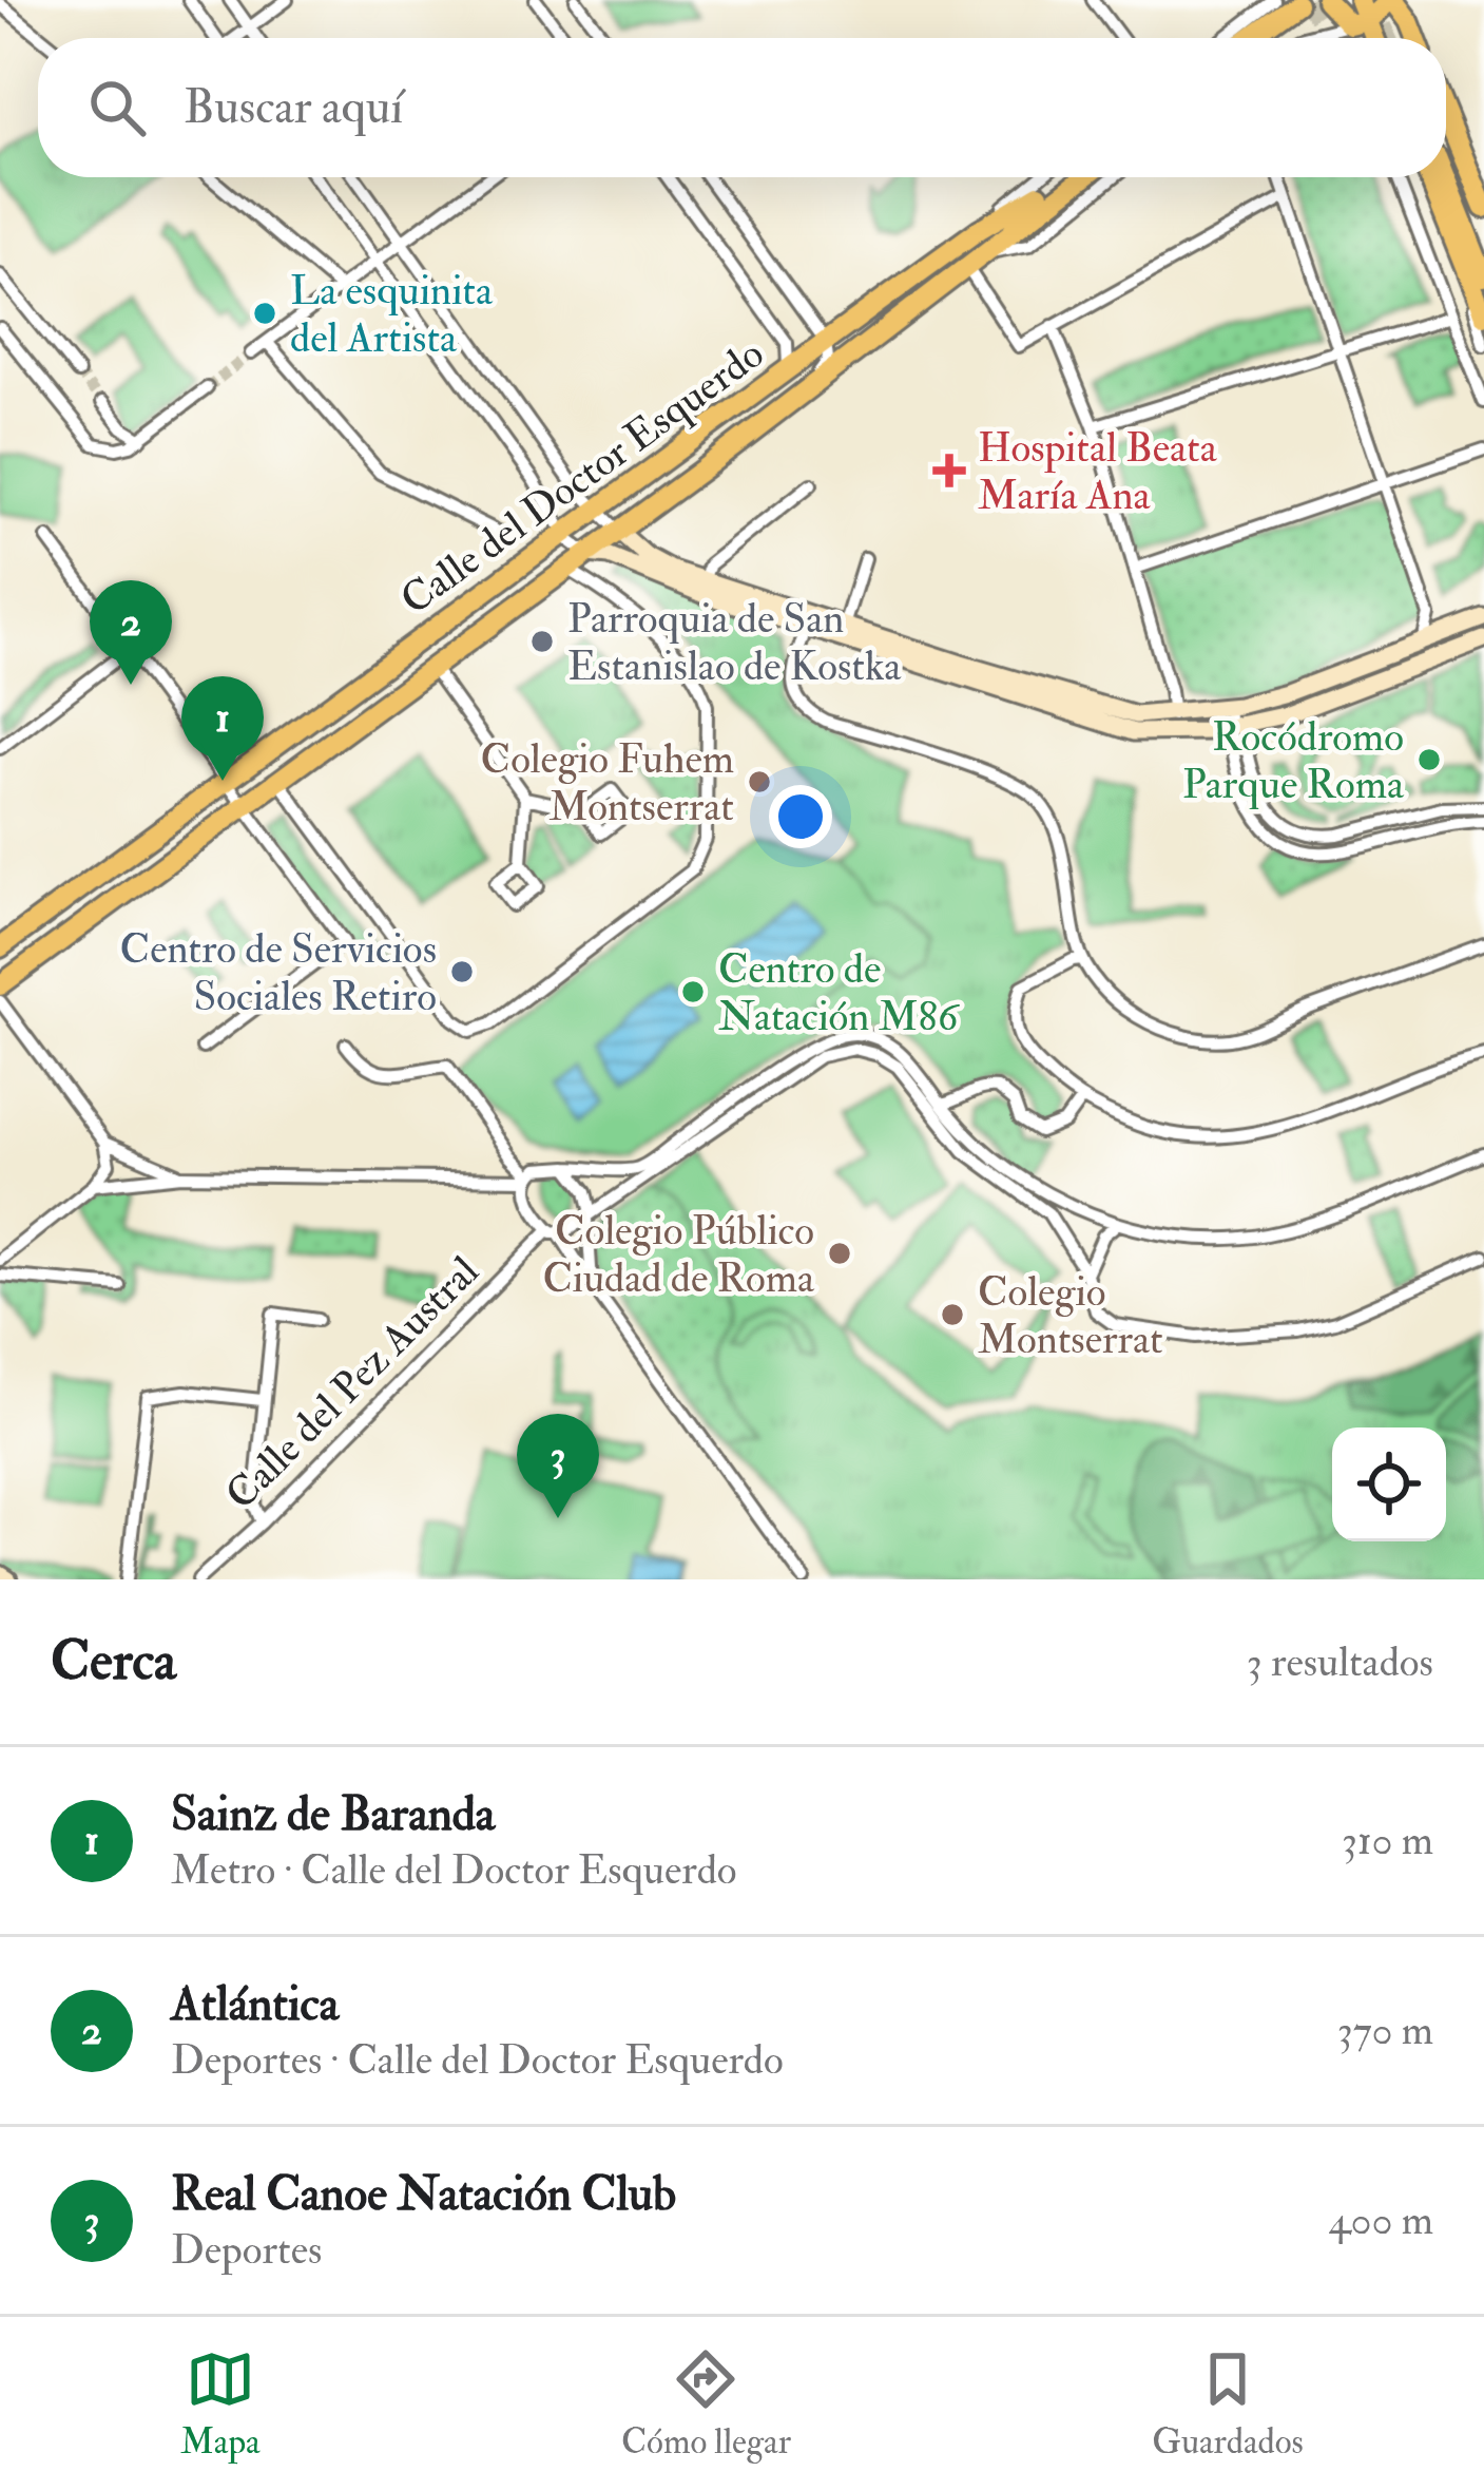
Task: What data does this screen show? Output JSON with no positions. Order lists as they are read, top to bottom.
{
  "streets": {
    "main road": ["Calle del Doctor Esquerdo"],
    "street": ["Calle del Pez Austral"]
  },
  "places": {
    "other": [
      "La esquinita del Artista",
      "Parroquia de San Estanislao de Kostka",
      "Rocódromo Parque Roma",
      "Colegio Fuhem Montserrat",
      "Centro de Servicios Sociales Retiro",
      "Centro de Natación M86",
      "Colegio Público Ciudad de Roma",
      "Colegio Montserrat"
    ],
    "health": ["Hospital Beata María Ana"]
  },
  "page": {
    "search": "Buscar aquí",
    "pins": ["2", "1", "3"],
    "heading": ["Cerca", "3 resultados"],
    "list": [
      {
        "mark": "1",
        "name": "Sainz de Baranda",
        "note": "Metro · Calle del Doctor Esquerdo",
        "value": "310 m"
      },
      {
        "mark": "2",
        "name": "Atlántica",
        "note": "Deportes · Calle del Doctor Esquerdo",
        "value": "370 m"
      },
      {
        "mark": "3",
        "name": "Real Canoe Natación Club",
        "note": "Deportes",
        "value": "400 m"
      }
    ],
    "nav": ["Mapa", "Cómo llegar", "Guardados"]
  }
}
